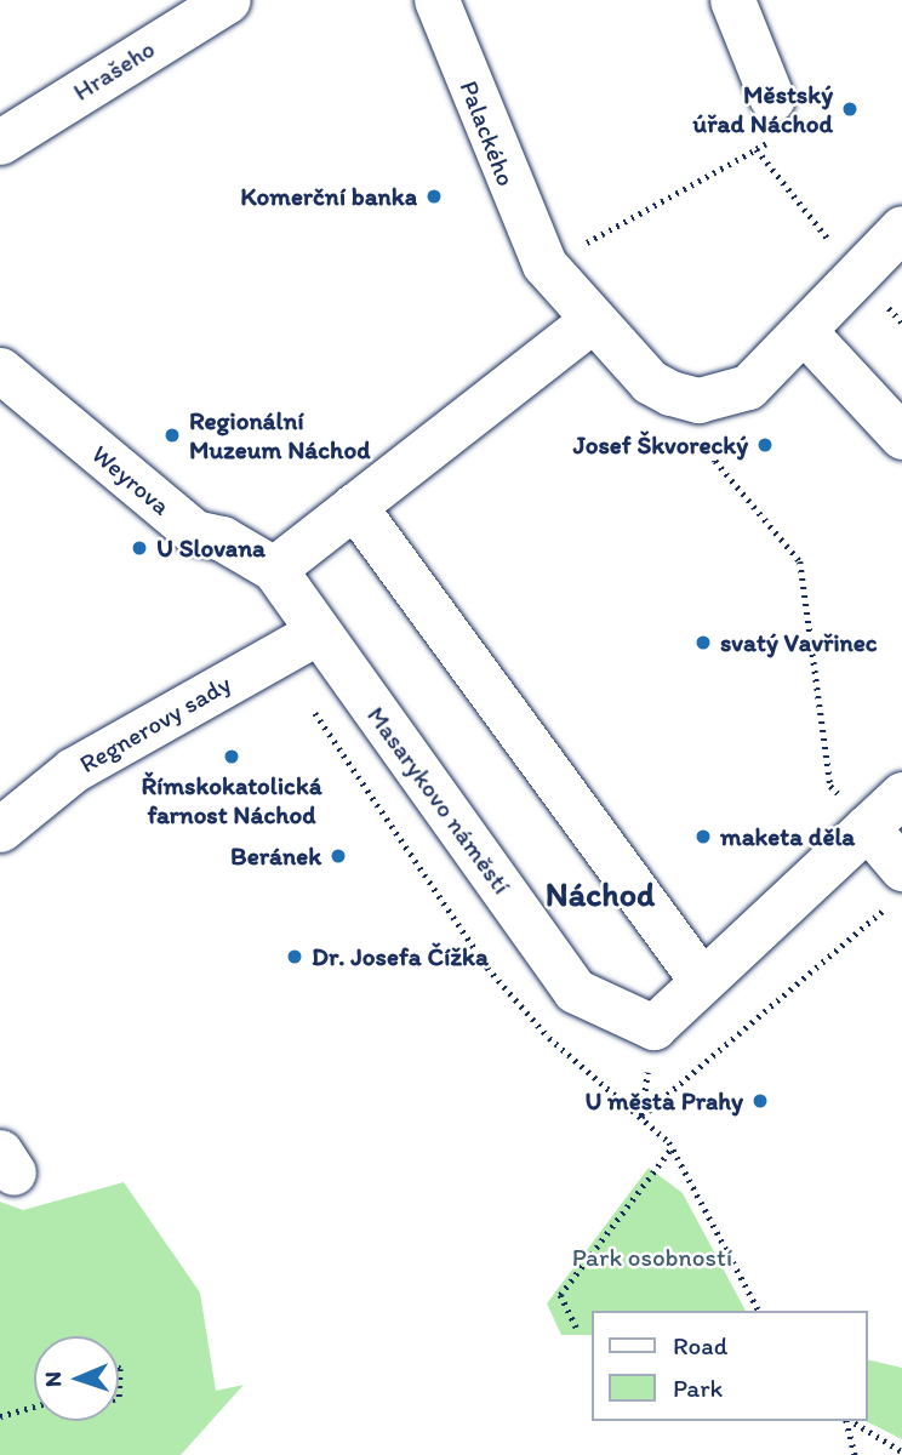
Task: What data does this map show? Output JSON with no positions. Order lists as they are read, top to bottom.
{
  "streets": {
    "street": [
      "Hrašeho",
      "Palackého",
      "Weyrova",
      "Regnerovy sady",
      "Masarykovo náměstí"
    ]
  },
  "crossings": [
    ["Weyrova", "Masarykovo náměstí"],
    ["Regnerovy sady", "Masarykovo náměstí"]
  ],
  "districts": ["Náchod"],
  "parks": ["Park osobností"],
  "places": [
    "Městský úřad Náchod",
    "Komerční banka",
    "Regionální Muzeum Náchod",
    "Josef Škvorecký",
    "U Slovana",
    "svatý Vavřinec",
    "Římskokatolická farnost Náchod",
    "maketa děla",
    "Beránek",
    "Dr. Josefa Čížka",
    "U města Prahy"
  ],
  "legend": ["Road", "Park"],
  "north": "left"
}
